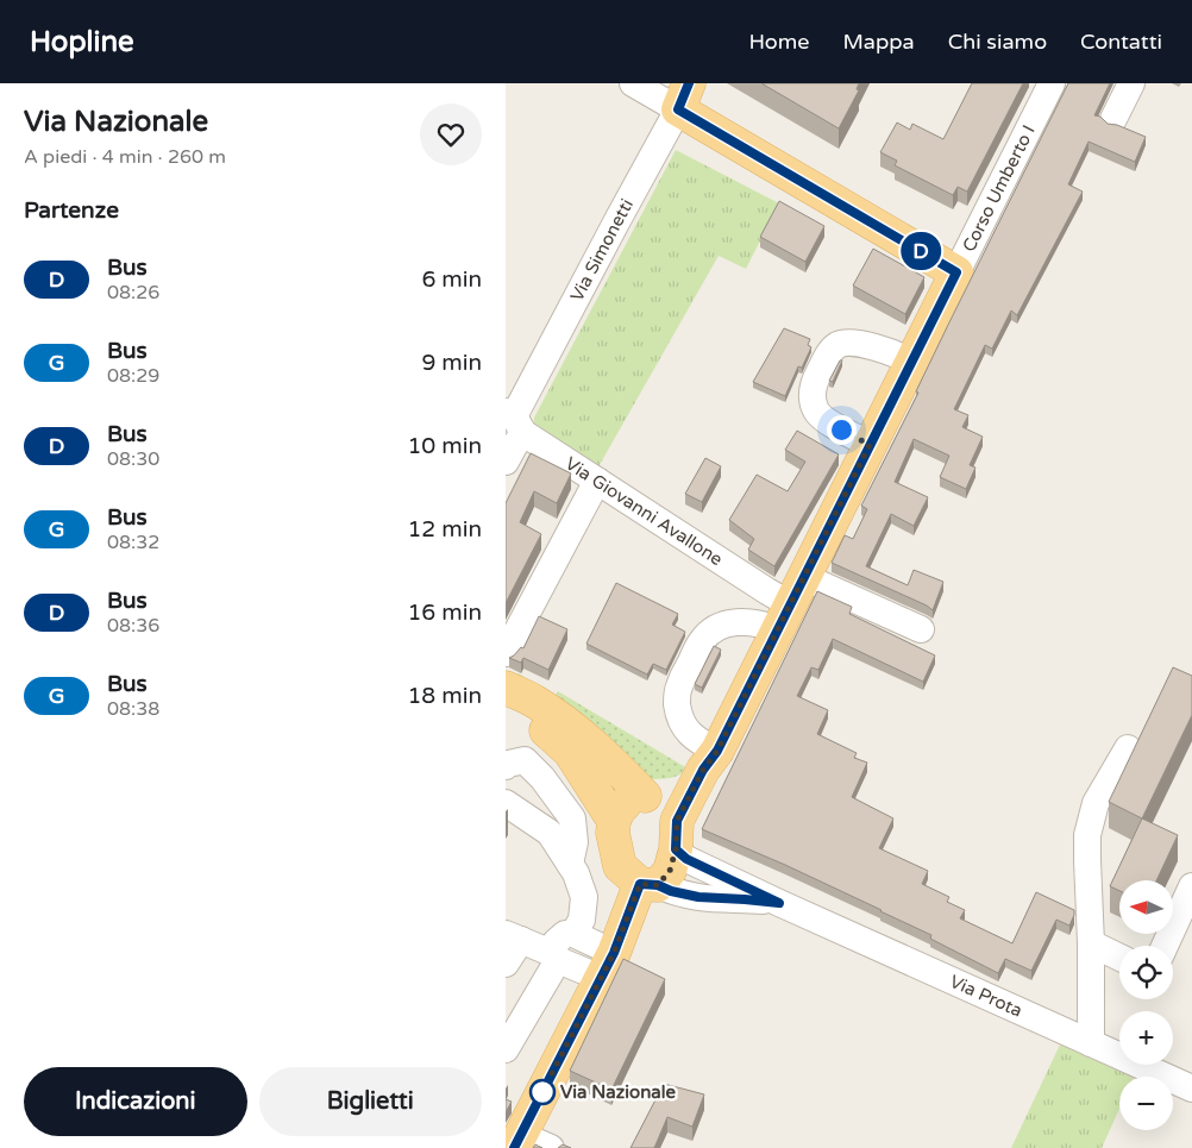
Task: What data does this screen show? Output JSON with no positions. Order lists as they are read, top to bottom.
{
  "streets": {
    "main road": ["Corso Umberto I"],
    "street": ["Via Simonetti", "Via Giovanni Avallone", "Via Prota"]
  },
  "crossings": [
    ["Corso Umberto I", "Via Giovanni Avallone"],
    ["Corso Umberto I", "Via Prota"],
    ["Via Simonetti", "Via Giovanni Avallone"]
  ],
  "places": ["Via Nazionale"],
  "lines": ["bus line D"],
  "north": "left",
  "page": {
    "header": "Hopline",
    "nav": [
      "Home",
      "Mappa",
      "Chi siamo",
      "Contatti"
    ],
    "heading": [
      ["Via Nazionale", "A piedi · 4 min · 260 m"],
      "Partenze"
    ],
    "on_map": "D",
    "list": [
      {
        "mark": "D",
        "name": "Bus",
        "note": "08:26",
        "value": "6 min"
      },
      {
        "mark": "G",
        "name": "Bus",
        "note": "08:29",
        "value": "9 min"
      },
      {
        "mark": "D",
        "name": "Bus",
        "note": "08:30",
        "value": "10 min"
      },
      {
        "mark": "G",
        "name": "Bus",
        "note": "08:32",
        "value": "12 min"
      },
      {
        "mark": "D",
        "name": "Bus",
        "note": "08:36",
        "value": "16 min"
      },
      {
        "mark": "G",
        "name": "Bus",
        "note": "08:38",
        "value": "18 min"
      }
    ],
    "map_buttons": ["+", "−"],
    "buttons": ["Indicazioni", "Biglietti"]
  }
}
